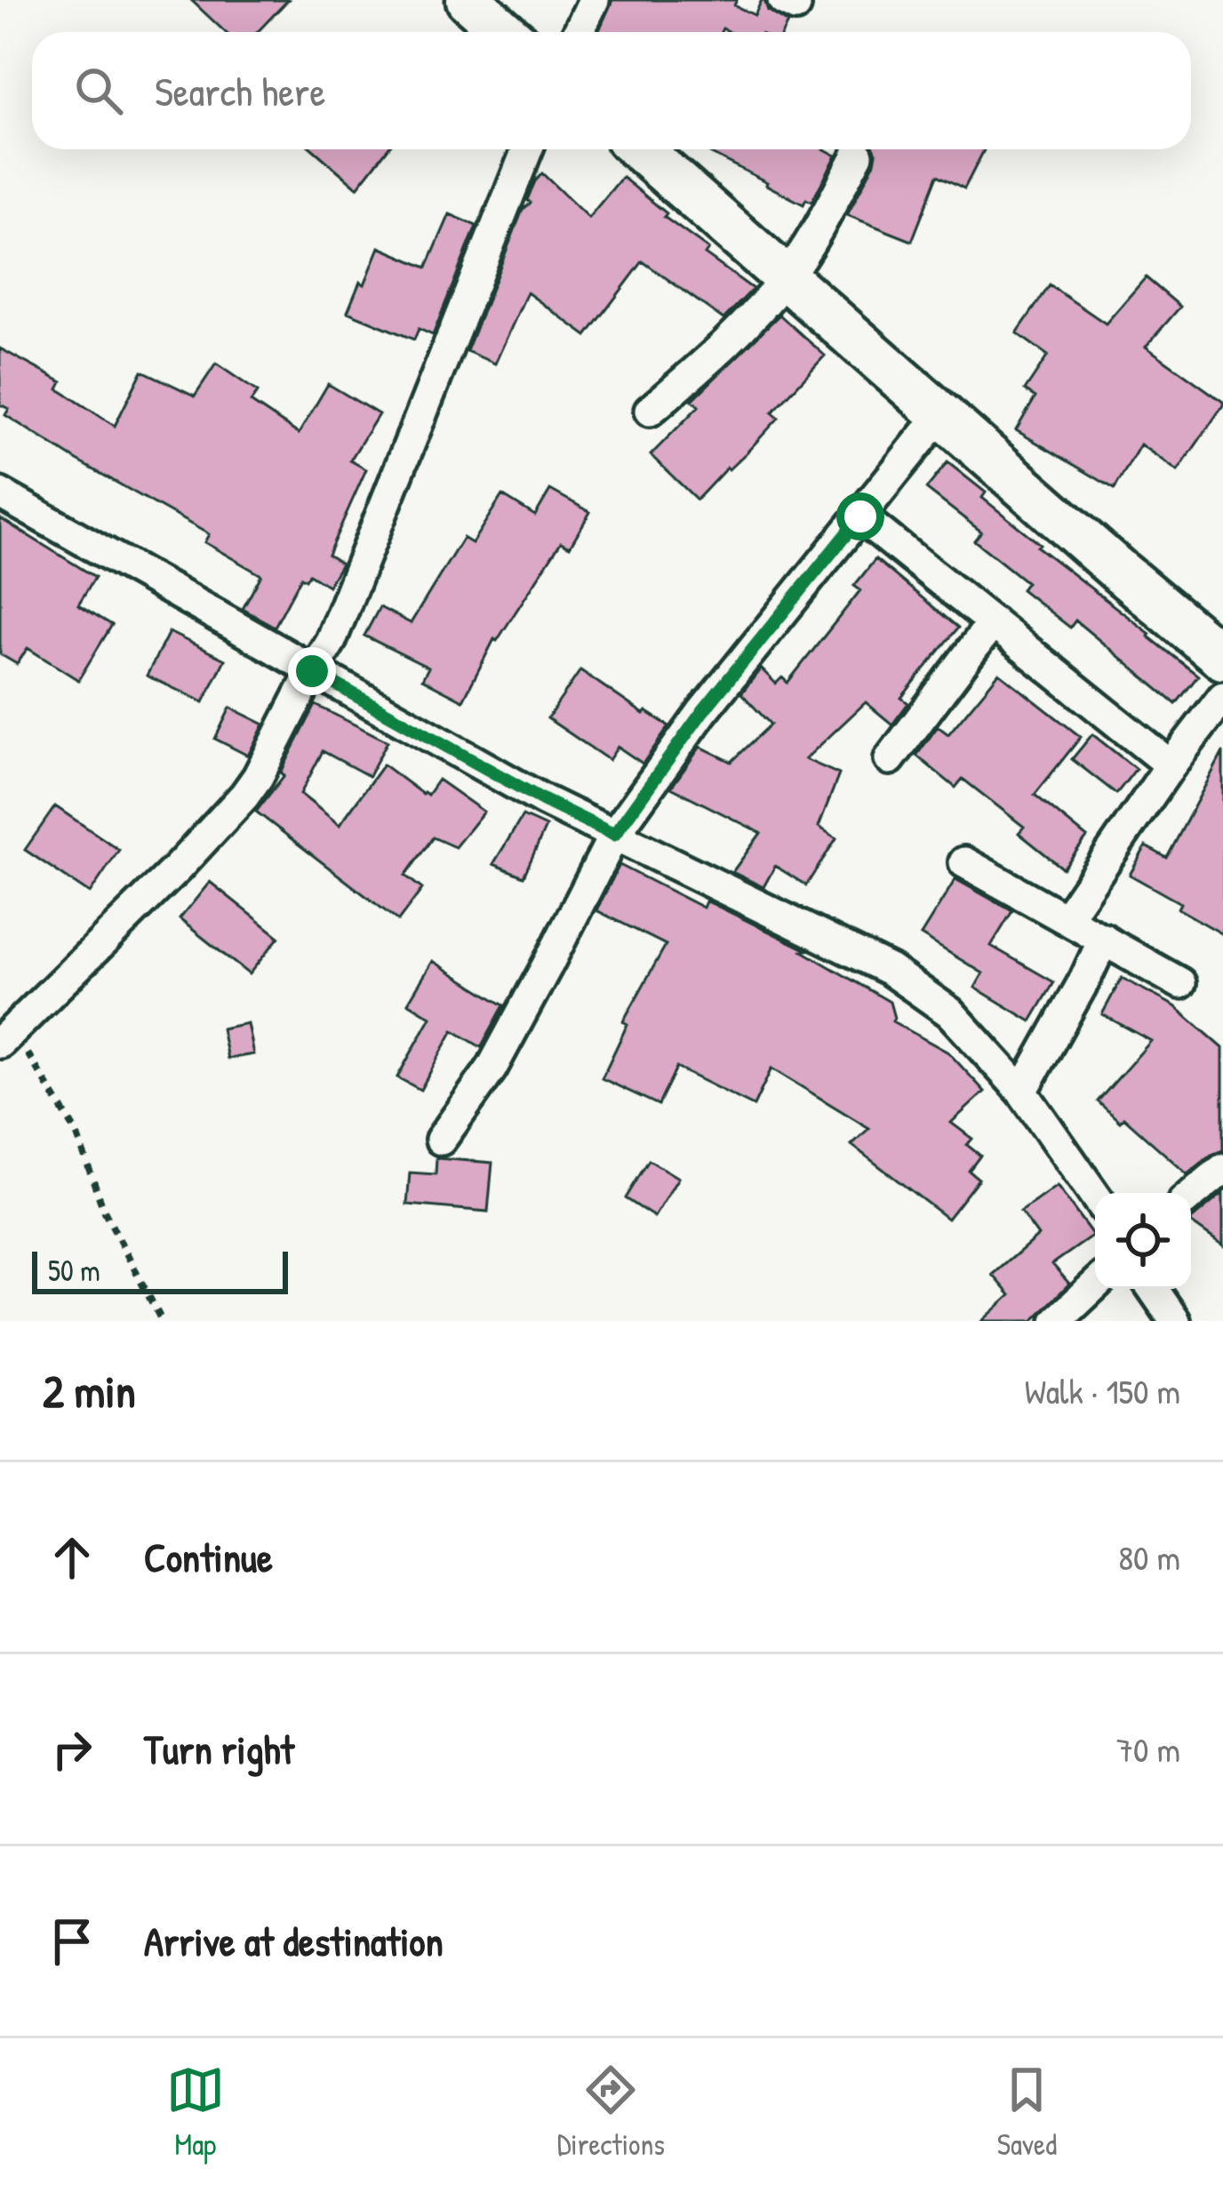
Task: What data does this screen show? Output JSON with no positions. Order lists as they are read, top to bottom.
{
  "scale_bar": "50 m",
  "page": {
    "search": "Search here",
    "scale": "50 m",
    "heading": ["2 min", "Walk · 150 m"],
    "list": [
      ["Continue", "80 m"],
      ["Turn right", "70 m"],
      "Arrive at destination"
    ],
    "nav": ["Map", "Directions", "Saved"]
  }
}
